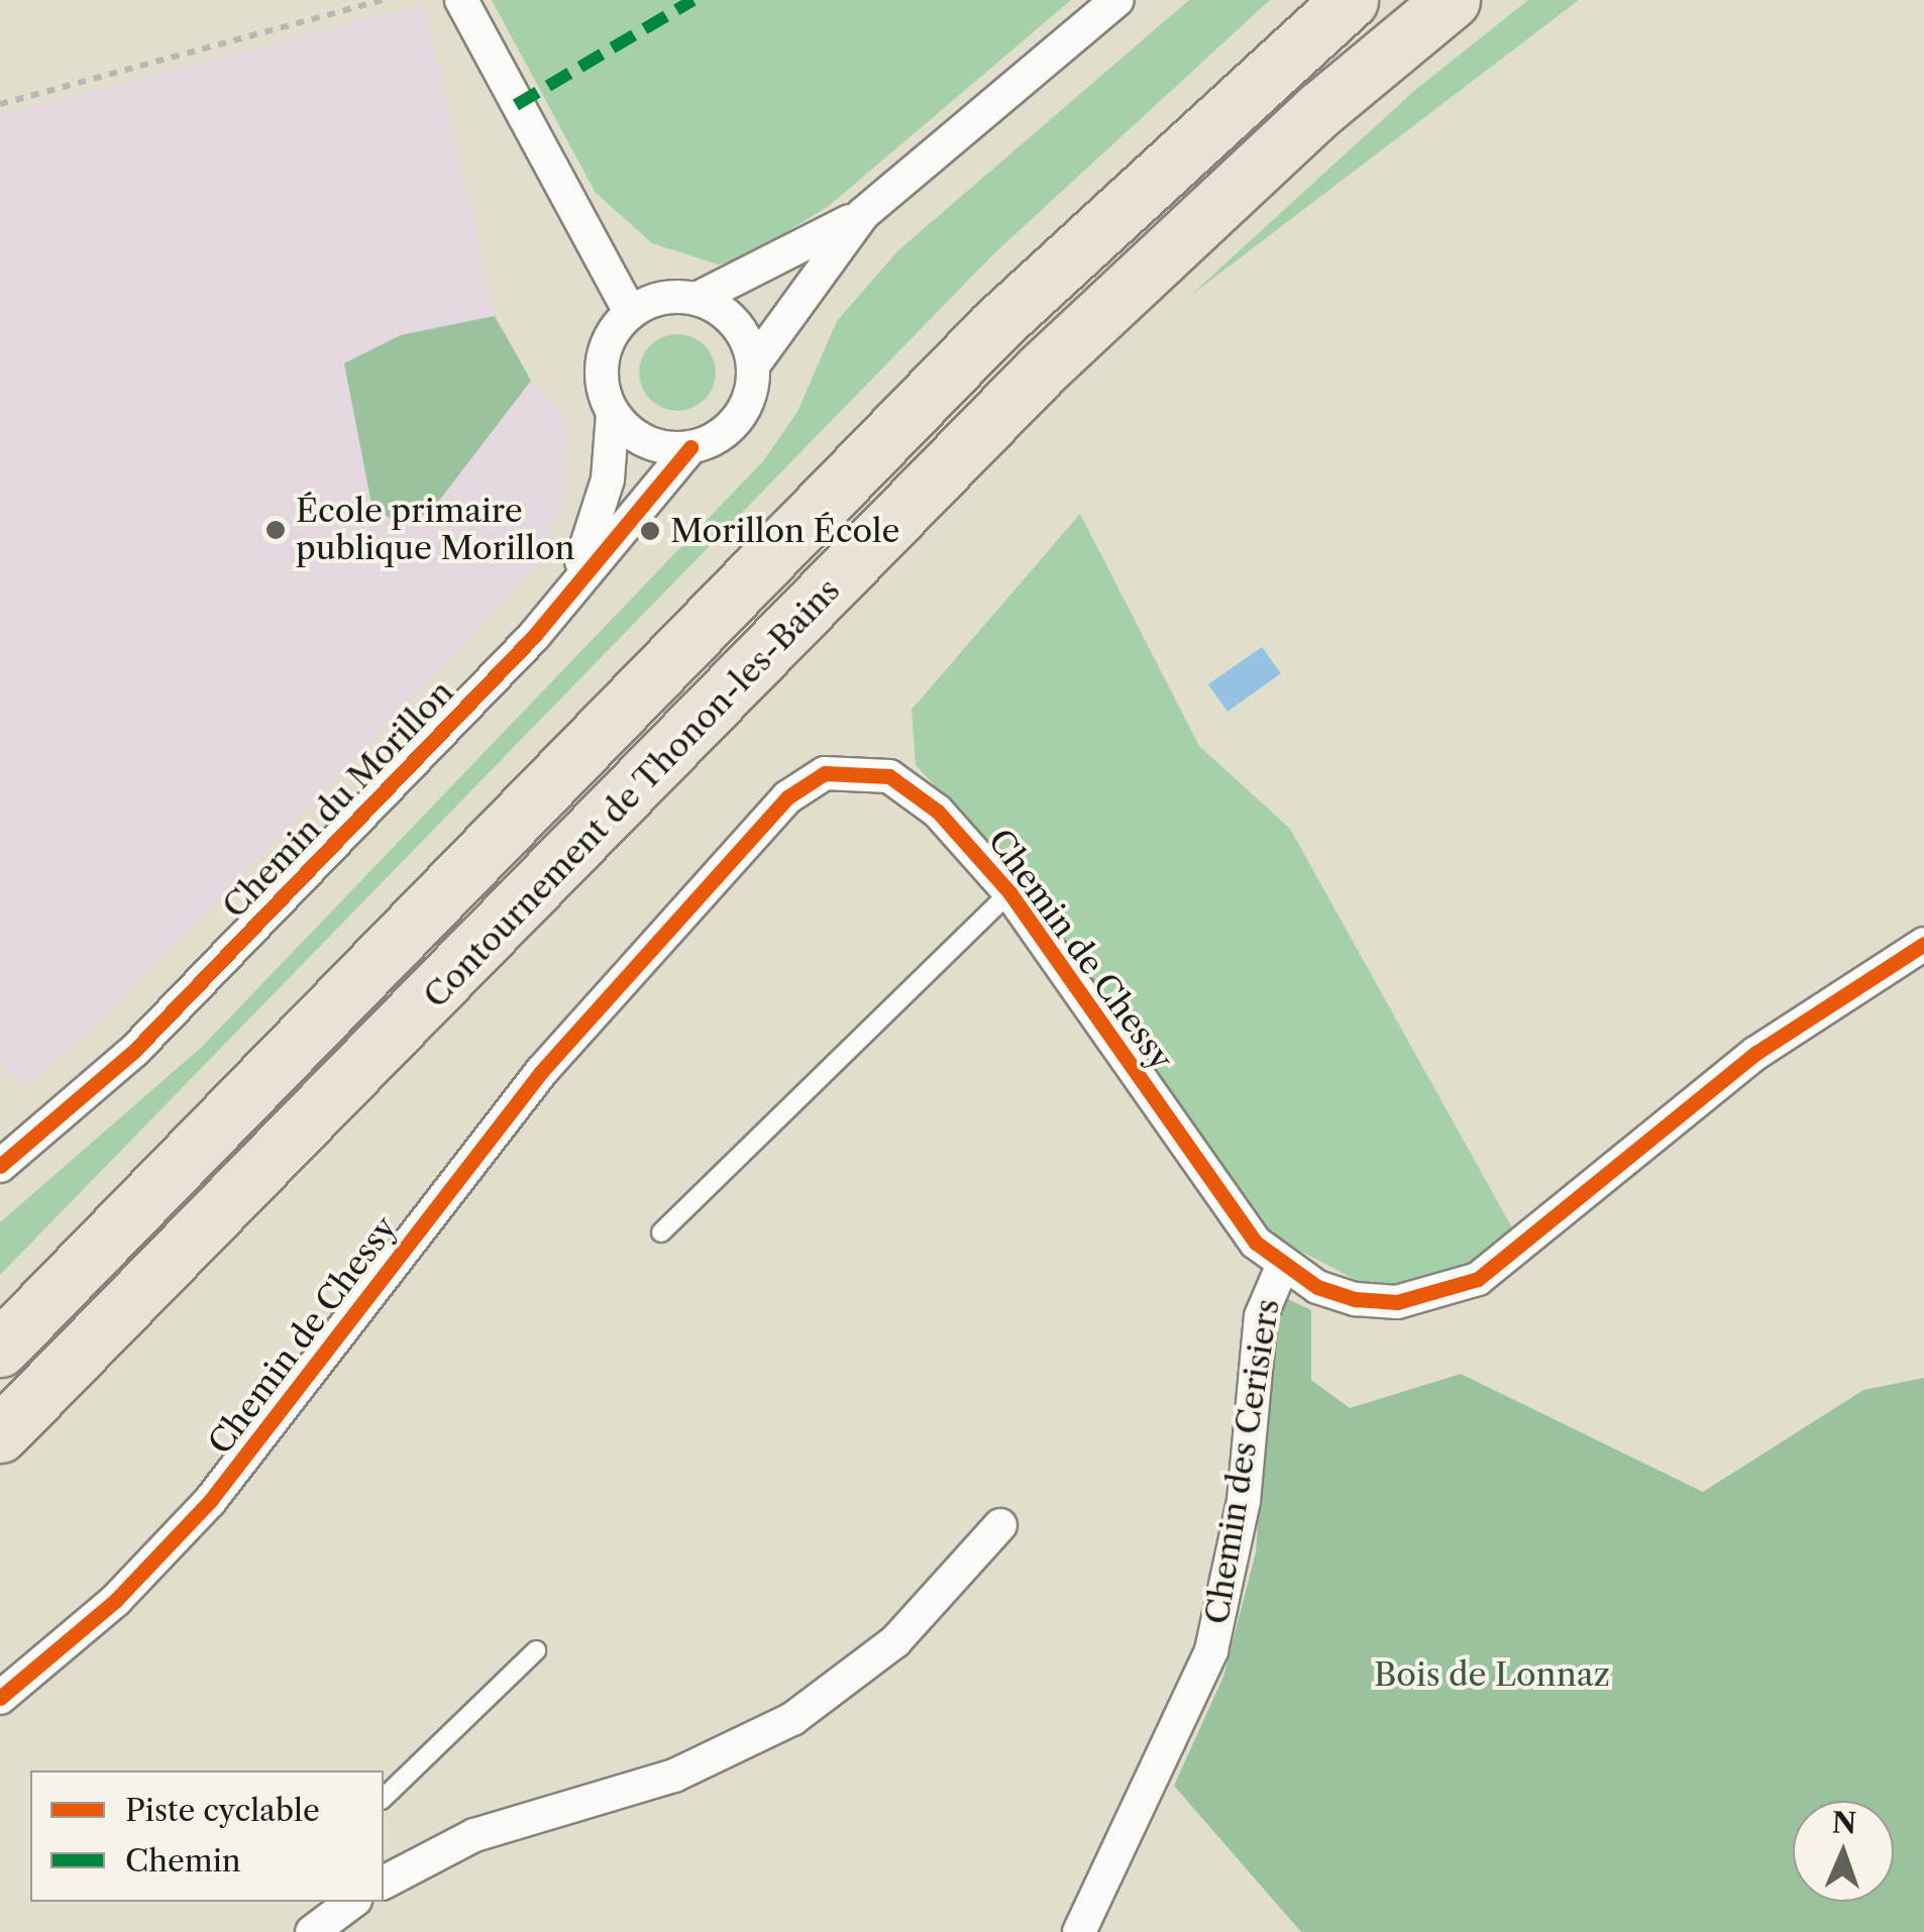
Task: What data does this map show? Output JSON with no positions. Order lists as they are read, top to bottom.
{
  "streets": {
    "highway": ["Contournement de Thonon-les-Bains"],
    "street": ["Chemin du Morillon", "Chemin de Chessy", "Chemin des Cerisiers"]
  },
  "crossings": [
    ["Chemin de Chessy", "Chemin des Cerisiers"]
  ],
  "parks": ["Bois de Lonnaz"],
  "places": ["École primaire publique Morillon", "Morillon École"],
  "legend": ["Piste cyclable", "Chemin"],
  "north": "top"
}
